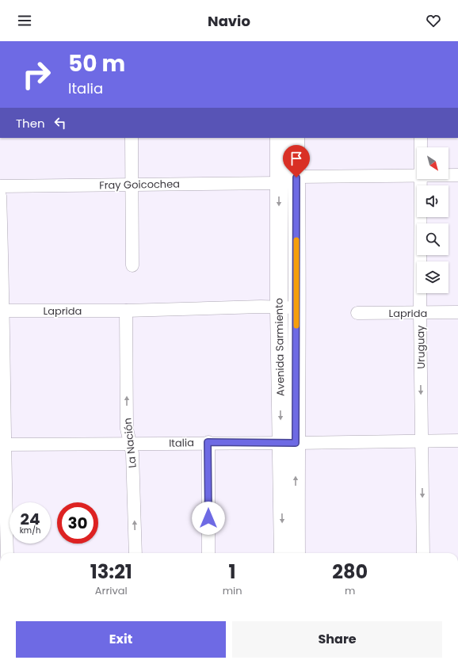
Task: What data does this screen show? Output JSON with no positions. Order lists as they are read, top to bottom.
{
  "streets": {
    "main road": ["Avenida Sarmiento"],
    "street": [
      "Fray Goicochea",
      "Laprida",
      "Uruguay",
      "La Nación",
      "Italia"
    ]
  },
  "crossings": [
    ["Fray Goicochea", "Avenida Sarmiento"],
    ["Laprida", "Avenida Sarmiento"],
    ["Laprida", "Uruguay"],
    ["Laprida", "La Nación"],
    ["Avenida Sarmiento", "Italia"],
    ["Uruguay", "Italia"],
    ["La Nación", "Italia"]
  ],
  "one_way": ["Uruguay"],
  "north": "bottom right",
  "page": {
    "header": "Navio",
    "turn": ["50 m", "Italia"],
    "then": "Then",
    "speed": "24 km/h",
    "limit": "30",
    "eta": [
      "13:21",
      "Arrival",
      "1",
      "min",
      "280",
      "m"
    ],
    "buttons": ["Exit", "Share"]
  }
}
